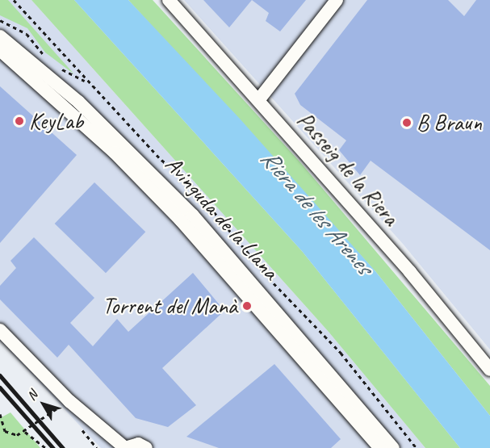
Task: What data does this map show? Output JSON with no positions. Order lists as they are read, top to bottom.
{
  "streets": {
    "street": ["Passeig de la Riera", "Avinguda de la Llana"]
  },
  "water": ["Riera de les Arenes"],
  "places": ["KeyLab", "B Braun", "Torrent del Manà"],
  "north": "top left"
}
